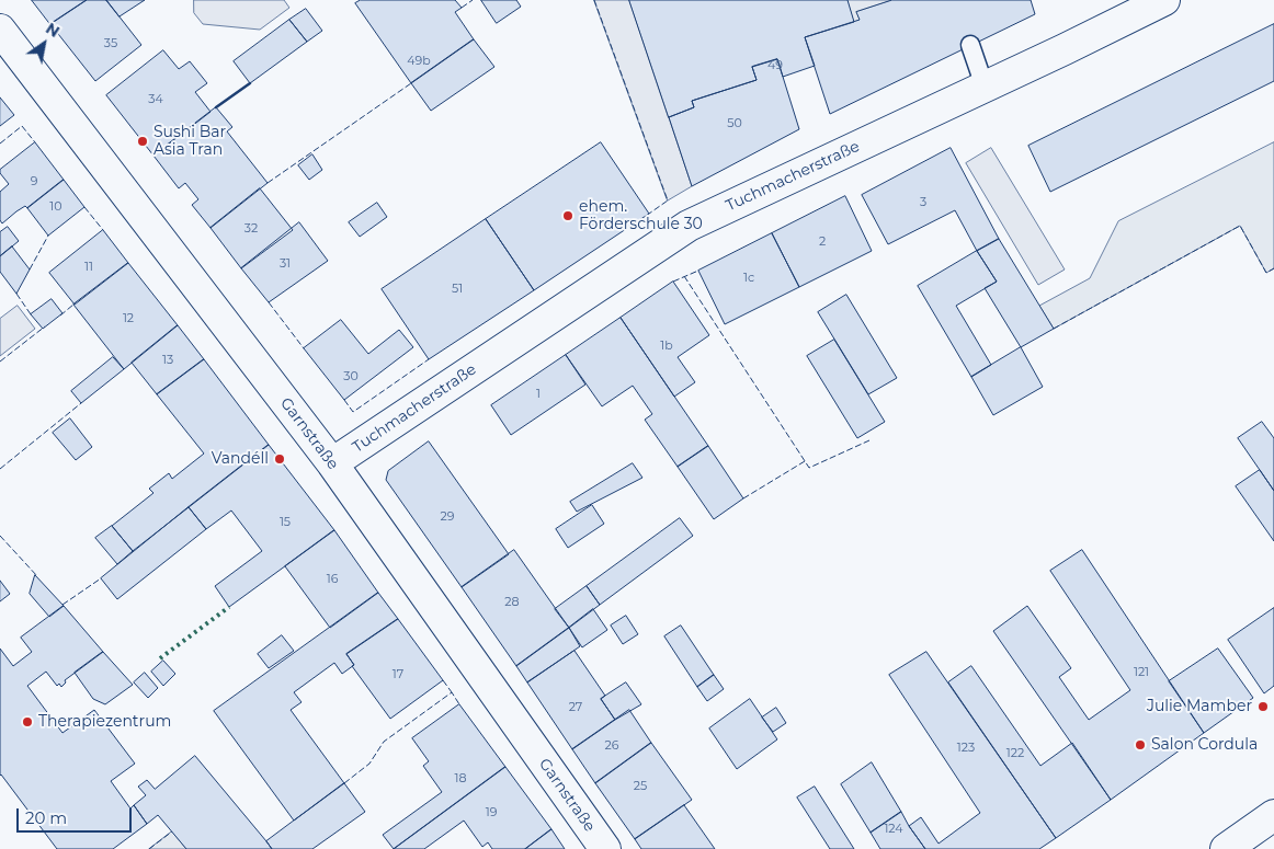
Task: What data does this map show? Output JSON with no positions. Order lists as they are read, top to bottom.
{
  "streets": {
    "street": ["Tuchmacherstraße", "Garnstraße"]
  },
  "crossings": [
    ["Tuchmacherstraße", "Garnstraße"]
  ],
  "places": [
    "Sushi Bar Asia Tran",
    "ehem. Förderschule 30",
    "Vandéll",
    "Julie Mamber",
    "Therapiezentrum",
    "Salon Cordula"
  ],
  "house_numbers": [
    "35",
    "49b",
    "49",
    "34",
    "50",
    "9",
    "3",
    "10",
    "32",
    "2",
    "31",
    "11",
    "1c",
    "51",
    "12",
    "1b",
    "13",
    "30",
    "1",
    "29",
    "15",
    "16",
    "28",
    "121",
    "17",
    "27",
    "26",
    "123",
    "122",
    "18",
    "25",
    "19",
    "124"
  ],
  "scale_bar": "20 m",
  "north": "top right"
}
